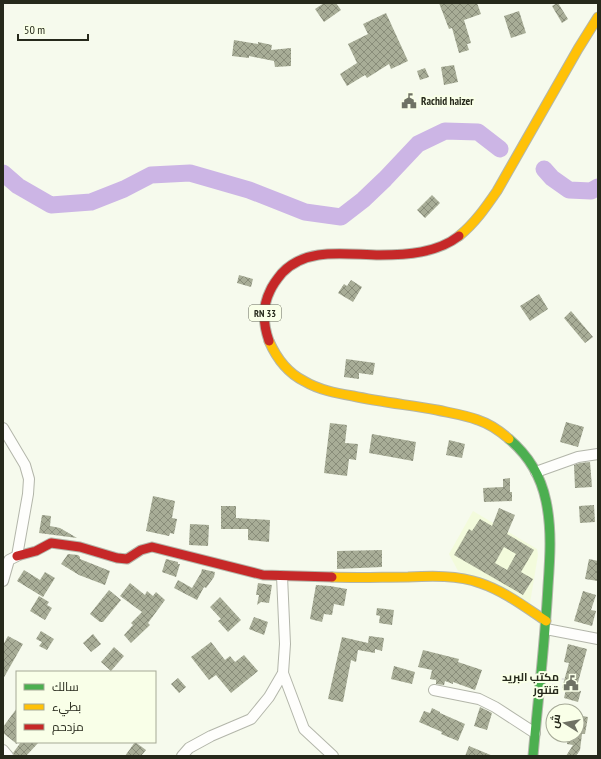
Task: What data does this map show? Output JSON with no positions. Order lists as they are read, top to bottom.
{
  "streets": {
    "main road": ["RN 33"]
  },
  "places": {
    "public building": ["Rachid haizer", "مكتب البريد قنتور"]
  },
  "legend": ["سالك", "بطيء", "مزدحم"],
  "scale_bar": "50 m",
  "north": "left"
}
